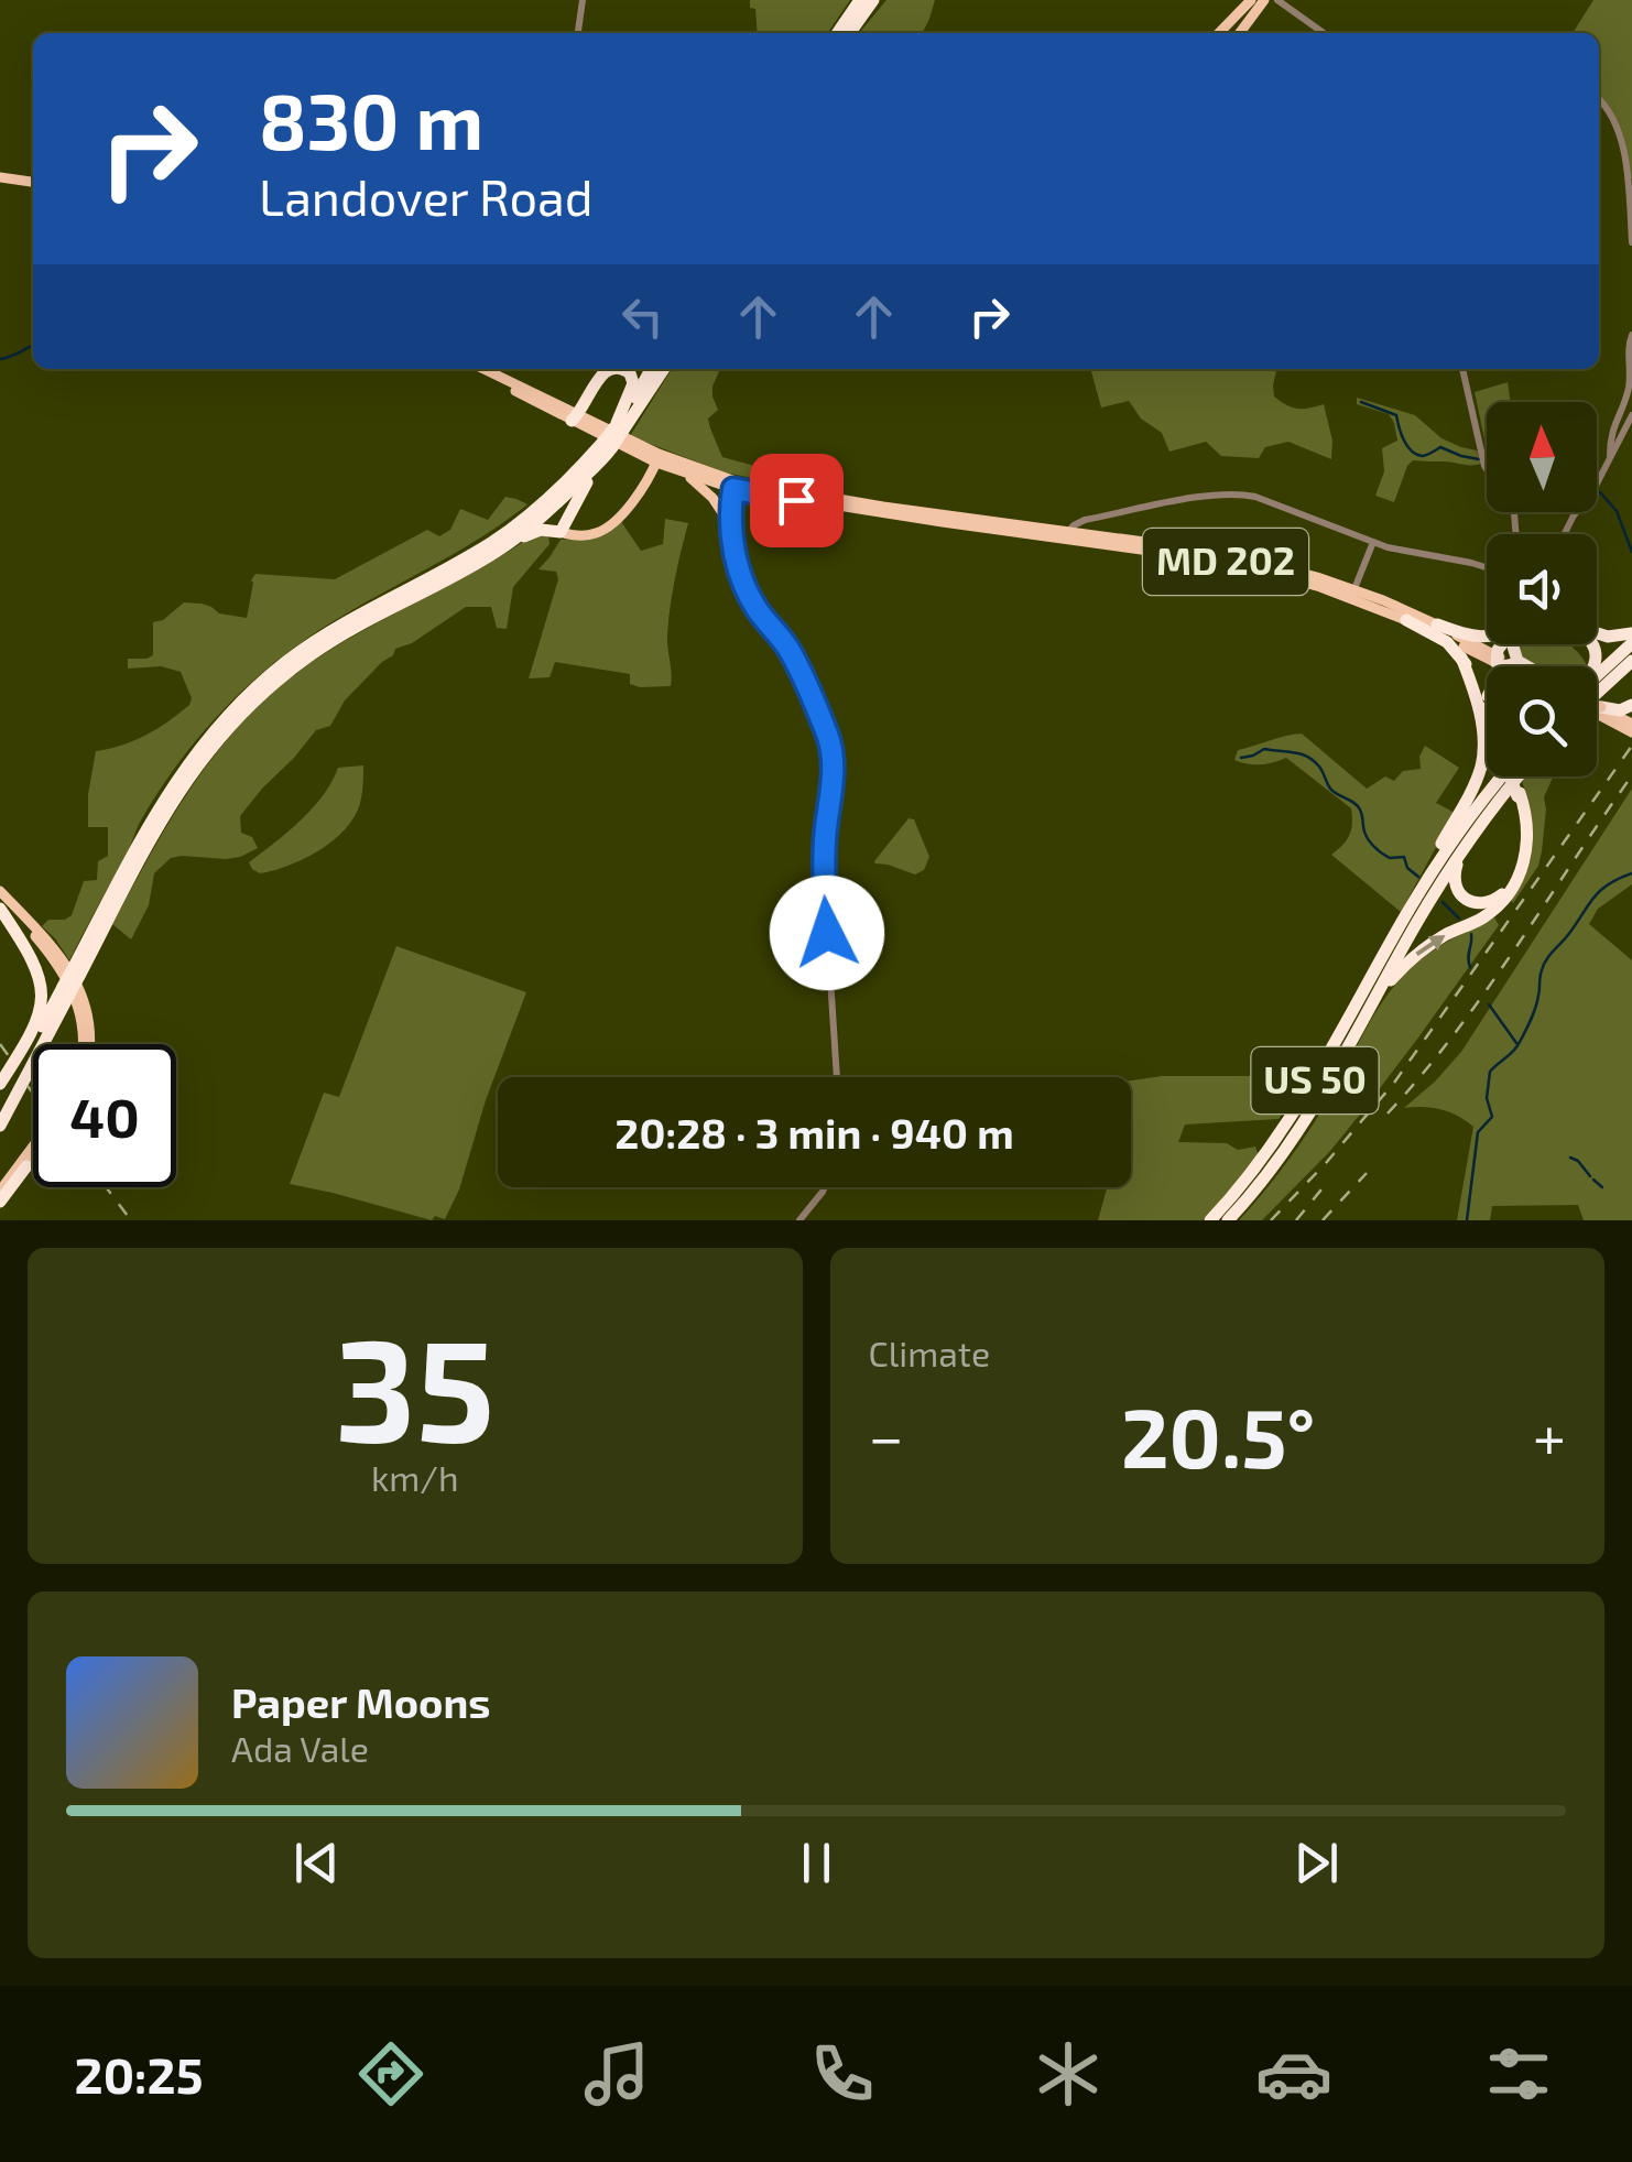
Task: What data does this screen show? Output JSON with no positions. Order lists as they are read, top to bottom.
{
  "streets": {
    "highway": ["US 50"],
    "main road": ["MD 202"]
  },
  "north": "top",
  "page": {
    "turn": ["830 m", "Landover Road"],
    "limit": "40",
    "trip": "20:28 · 3 min · 940 m",
    "tile": [
      ["35", "km/h"],
      "Climate"
    ],
    "heat": ["−", "20.5°", "+"],
    "song": ["Paper Moons", "Ada Vale"],
    "tabs": "20:25"
  }
}
